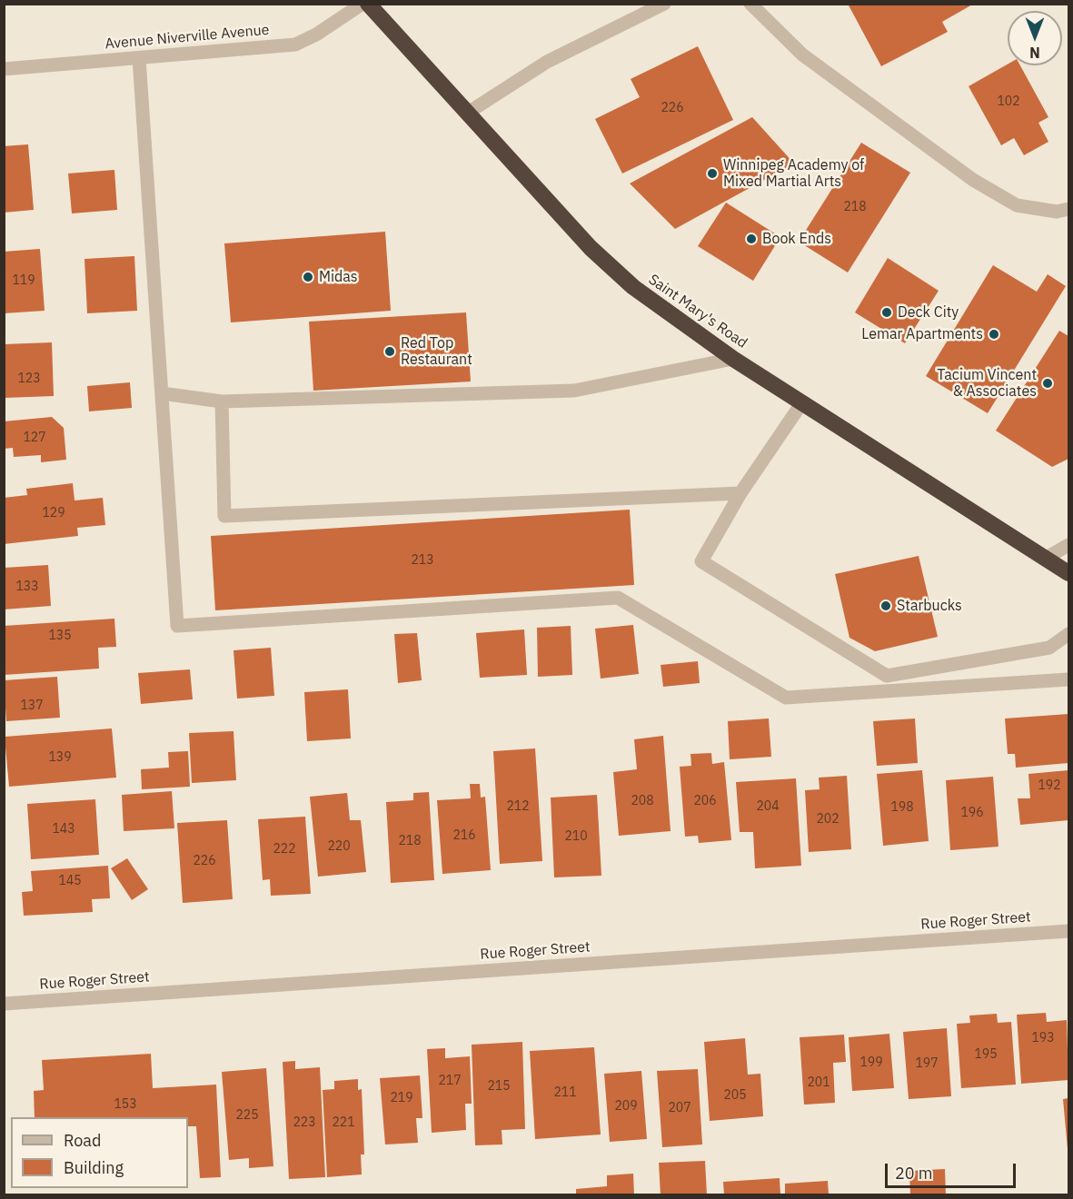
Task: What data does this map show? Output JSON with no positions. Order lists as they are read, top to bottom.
{
  "streets": {
    "highway": ["Saint Mary's Road"],
    "street": ["Avenue Niverville Avenue", "Rue Roger Street"]
  },
  "places": [
    "Winnipeg Academy of Mixed Martial Arts",
    "Book Ends",
    "Midas",
    "Deck City",
    "Lemar Apartments",
    "Red Top Restaurant",
    "Tacium Vincent & Associates",
    "Starbucks"
  ],
  "house_numbers": [
    "102",
    "226",
    "218",
    "119",
    "123",
    "127",
    "129",
    "213",
    "133",
    "135",
    "137",
    "139",
    "192",
    "208",
    "206",
    "212",
    "204",
    "198",
    "196",
    "202",
    "143",
    "216",
    "210",
    "218",
    "220",
    "222",
    "226",
    "145",
    "193",
    "195",
    "199",
    "197",
    "217",
    "201",
    "215",
    "211",
    "205",
    "219",
    "153",
    "209",
    "207",
    "225",
    "223",
    "221"
  ],
  "legend": ["Road", "Building"],
  "scale_bar": "20 m",
  "north": "bottom"
}
